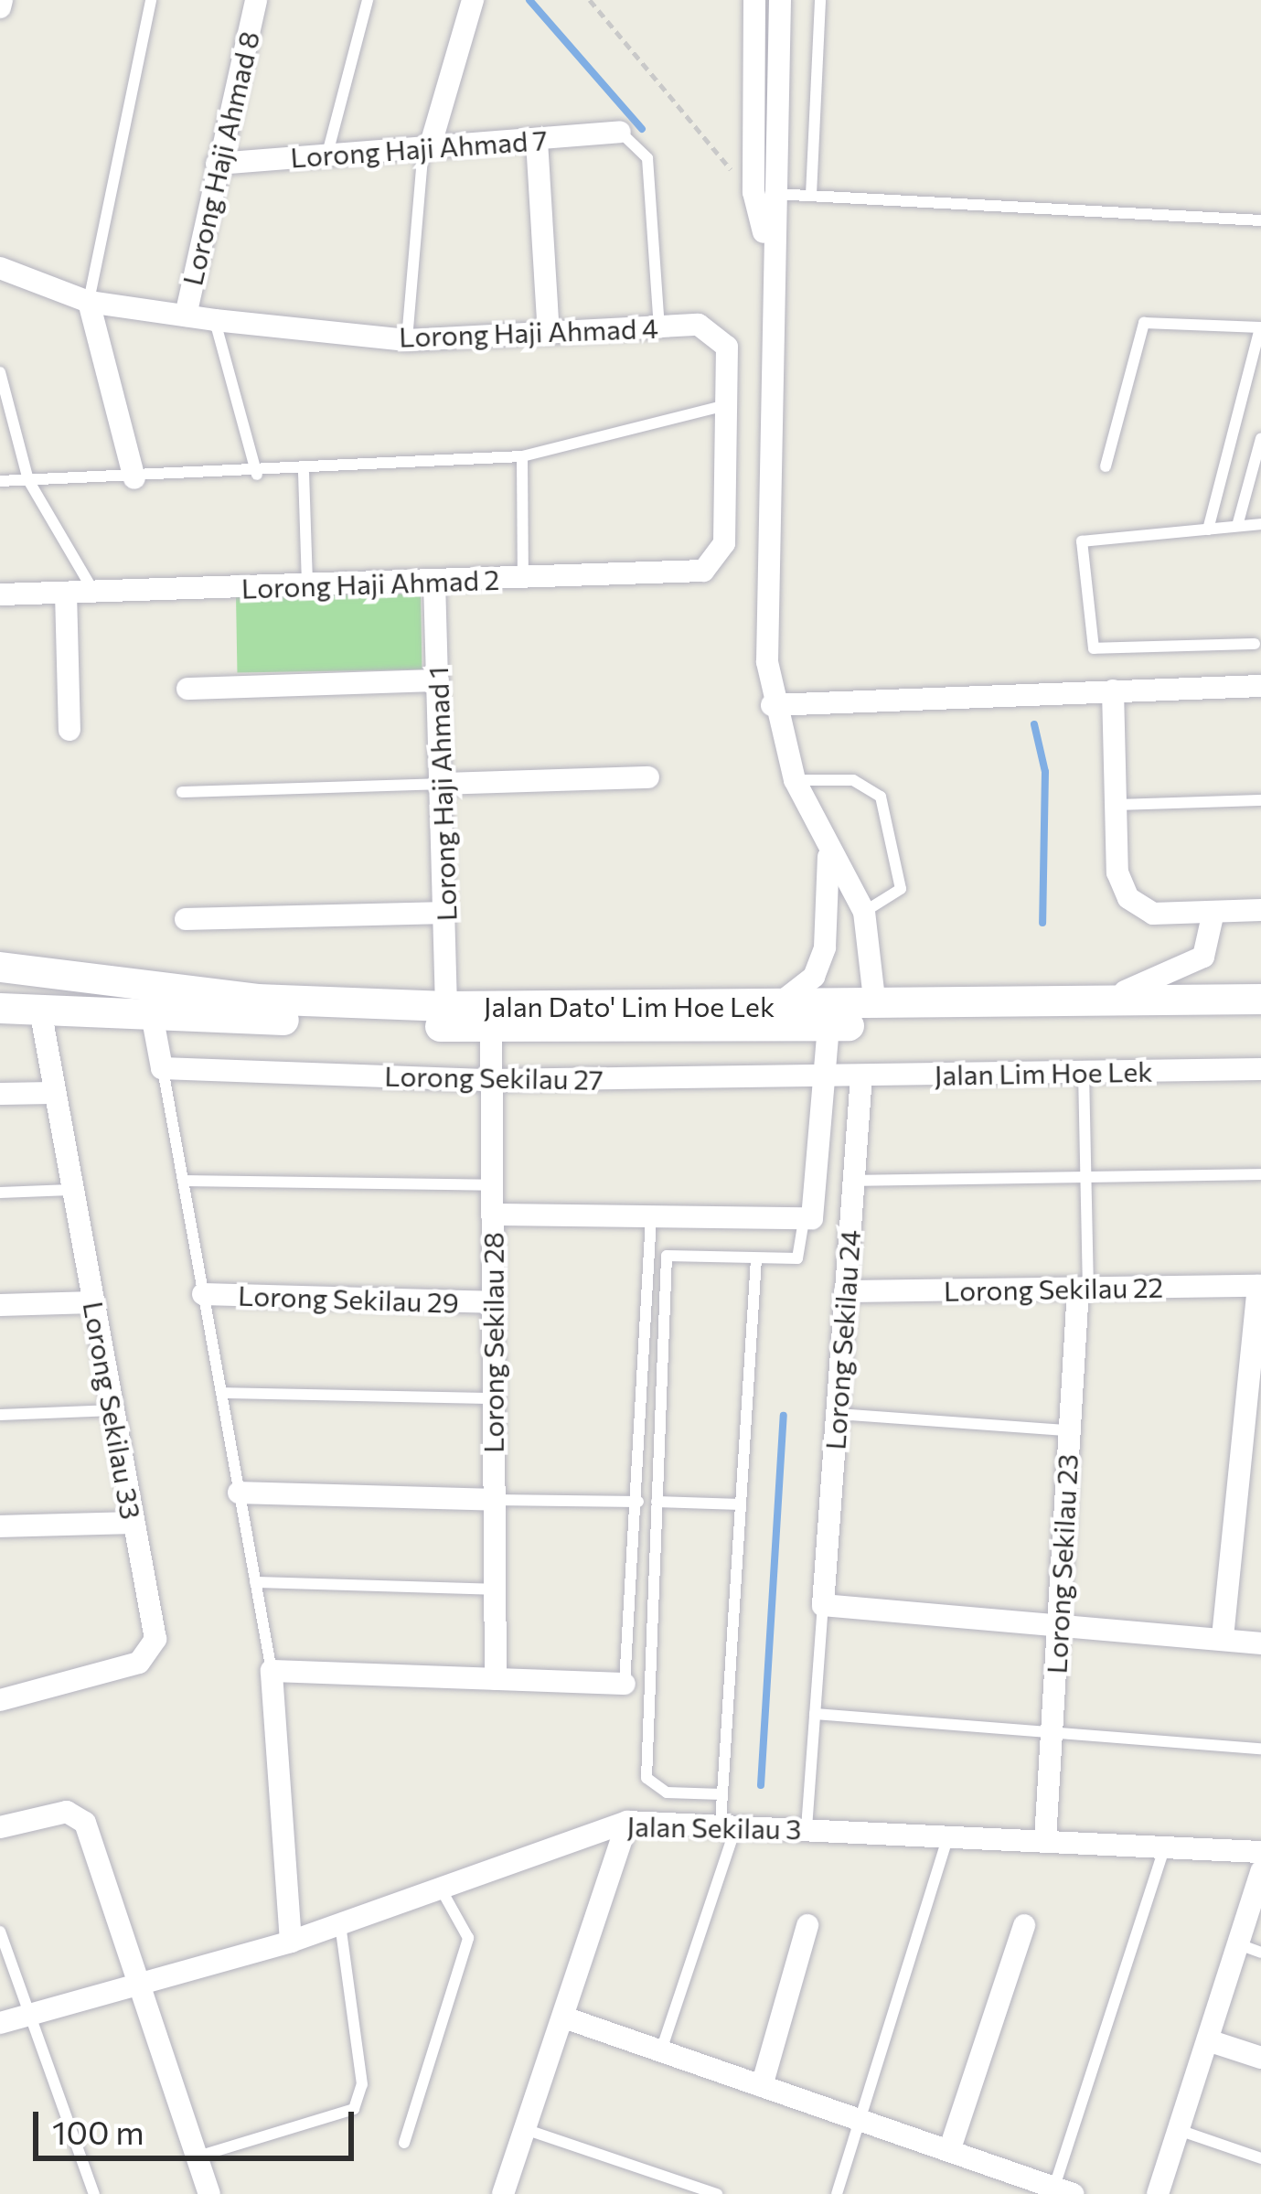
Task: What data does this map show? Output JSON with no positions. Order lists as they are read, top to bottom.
{
  "streets": {
    "street": [
      "Lorong Haji Ahmad 7",
      "Lorong Haji Ahmad 8",
      "Lorong Haji Ahmad 4",
      "Lorong Haji Ahmad 2",
      "Lorong Haji Ahmad 1",
      "Jalan Dato' Lim Hoe Lek",
      "Jalan Lim Hoe Lek",
      "Lorong Sekilau 27",
      "Lorong Sekilau 22",
      "Lorong Sekilau 29",
      "Lorong Sekilau 24",
      "Lorong Sekilau 28",
      "Lorong Sekilau 33",
      "Lorong Sekilau 23",
      "Jalan Sekilau 3"
    ]
  },
  "crossings": [
    ["Lorong Haji Ahmad 7", "Lorong Haji Ahmad 8"],
    ["Lorong Haji Ahmad 8", "Lorong Haji Ahmad 4"],
    ["Lorong Haji Ahmad 4", "Lorong Haji Ahmad 2"],
    ["Lorong Haji Ahmad 2", "Lorong Haji Ahmad 1"],
    ["Lorong Haji Ahmad 1", "Jalan Dato' Lim Hoe Lek"],
    ["Jalan Dato' Lim Hoe Lek", "Lorong Sekilau 28"],
    ["Jalan Dato' Lim Hoe Lek", "Lorong Sekilau 33"],
    ["Jalan Lim Hoe Lek", "Lorong Sekilau 27"],
    ["Jalan Lim Hoe Lek", "Lorong Sekilau 24"],
    ["Lorong Sekilau 27", "Lorong Sekilau 28"],
    ["Lorong Sekilau 22", "Lorong Sekilau 24"],
    ["Lorong Sekilau 22", "Lorong Sekilau 23"],
    ["Lorong Sekilau 29", "Lorong Sekilau 28"],
    ["Lorong Sekilau 23", "Jalan Sekilau 3"]
  ],
  "scale_bar": "100 m"
}
